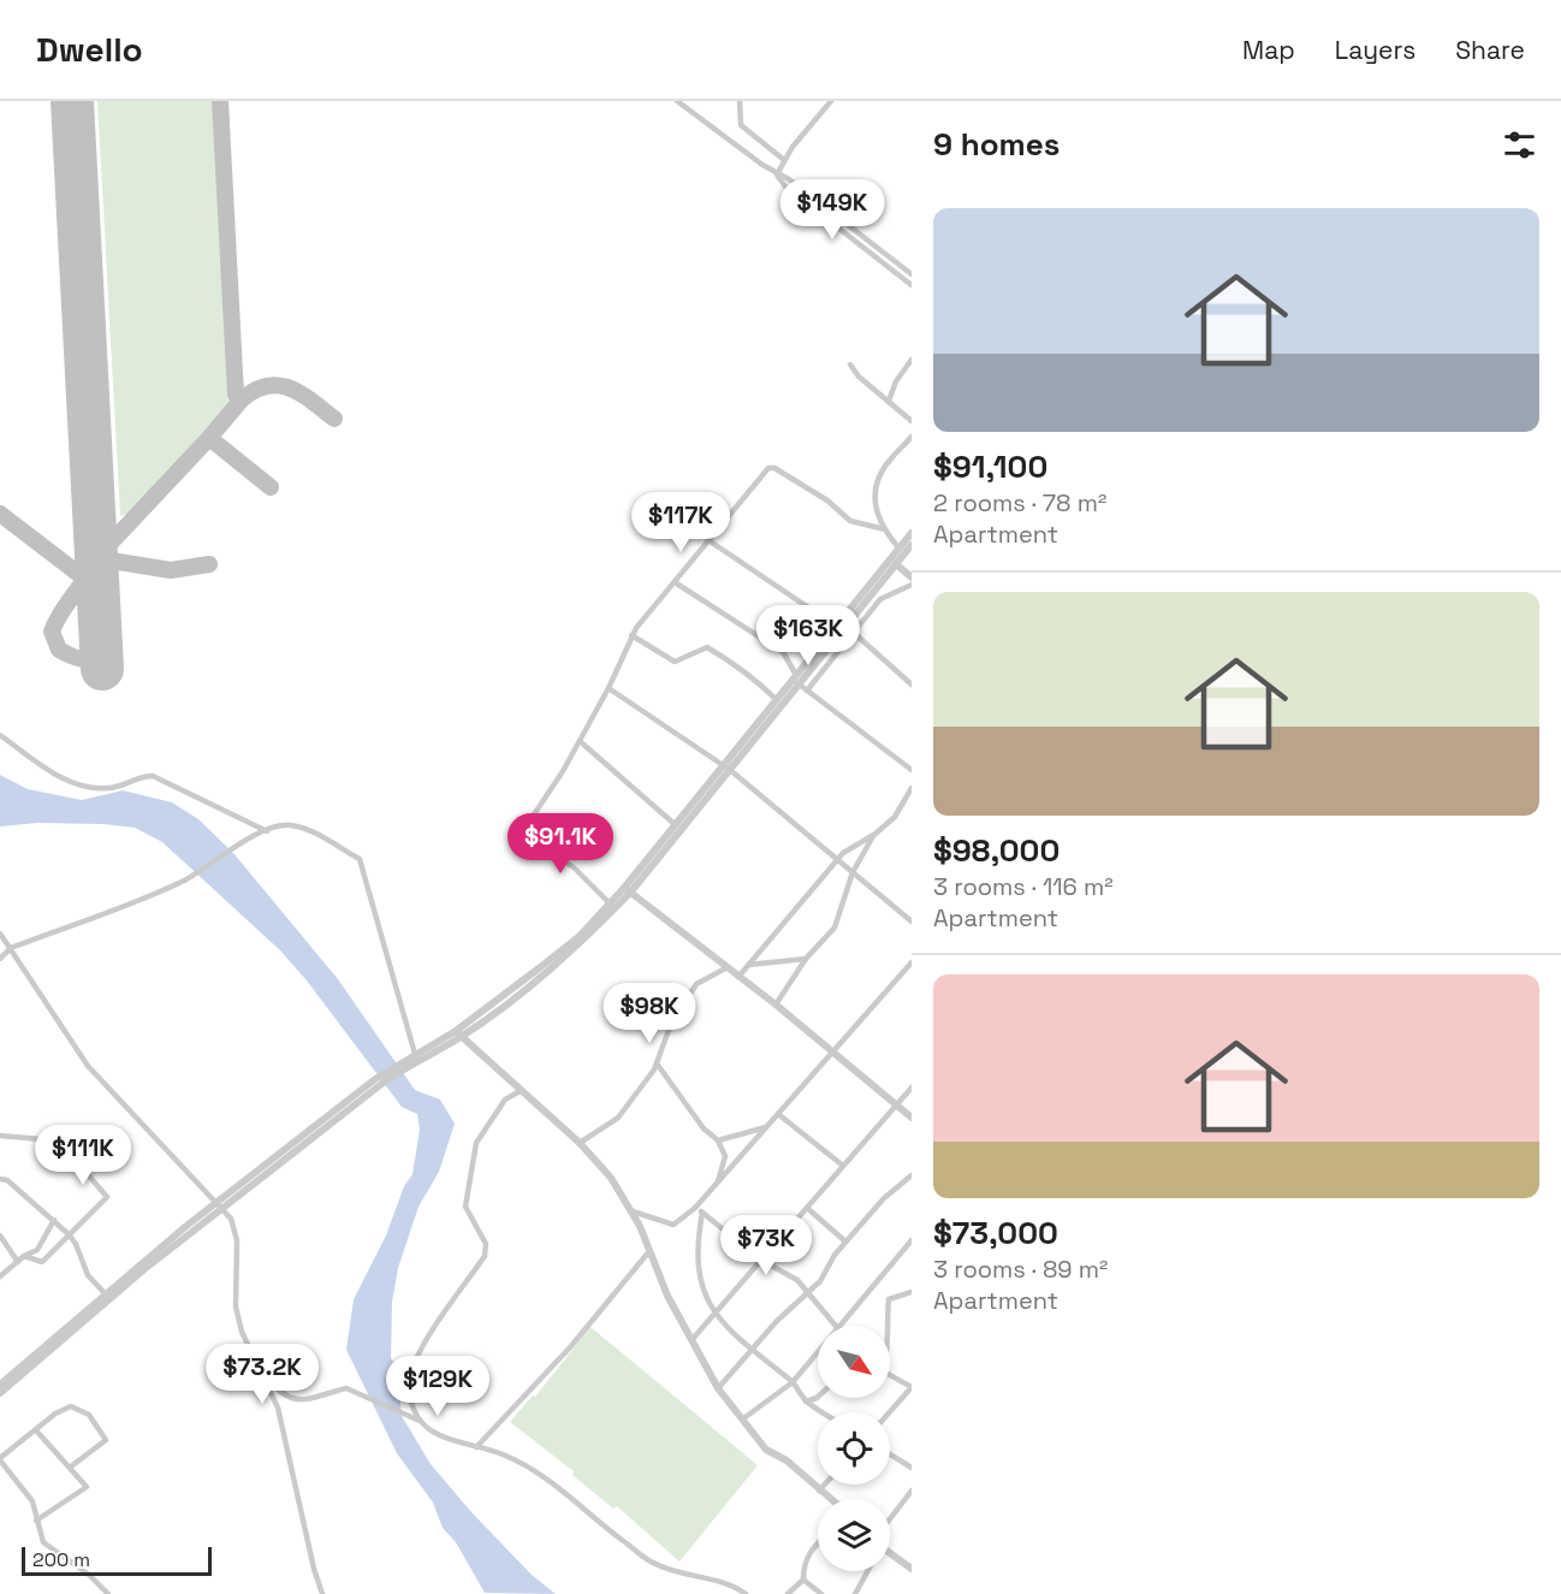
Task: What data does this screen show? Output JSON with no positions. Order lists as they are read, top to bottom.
{
  "scale_bar": "200 m",
  "north": "bottom right",
  "page": {
    "header": "Dwello",
    "nav": ["Map", "Layers", "Share"],
    "heading": "9 homes",
    "price": [
      "$149K",
      "$117K",
      "$163K",
      "$91.1K",
      "$98K",
      "$111K",
      "$73K",
      "$73.2K",
      "$129K"
    ],
    "list": [
      {
        "name": "$91,100",
        "note": "2 rooms · 78 m² · Apartment"
      },
      {
        "name": "$98,000",
        "note": "3 rooms · 116 m² · Apartment"
      },
      {
        "name": "$73,000",
        "note": "3 rooms · 89 m² · Apartment"
      }
    ],
    "scale": "200 m"
  }
}
